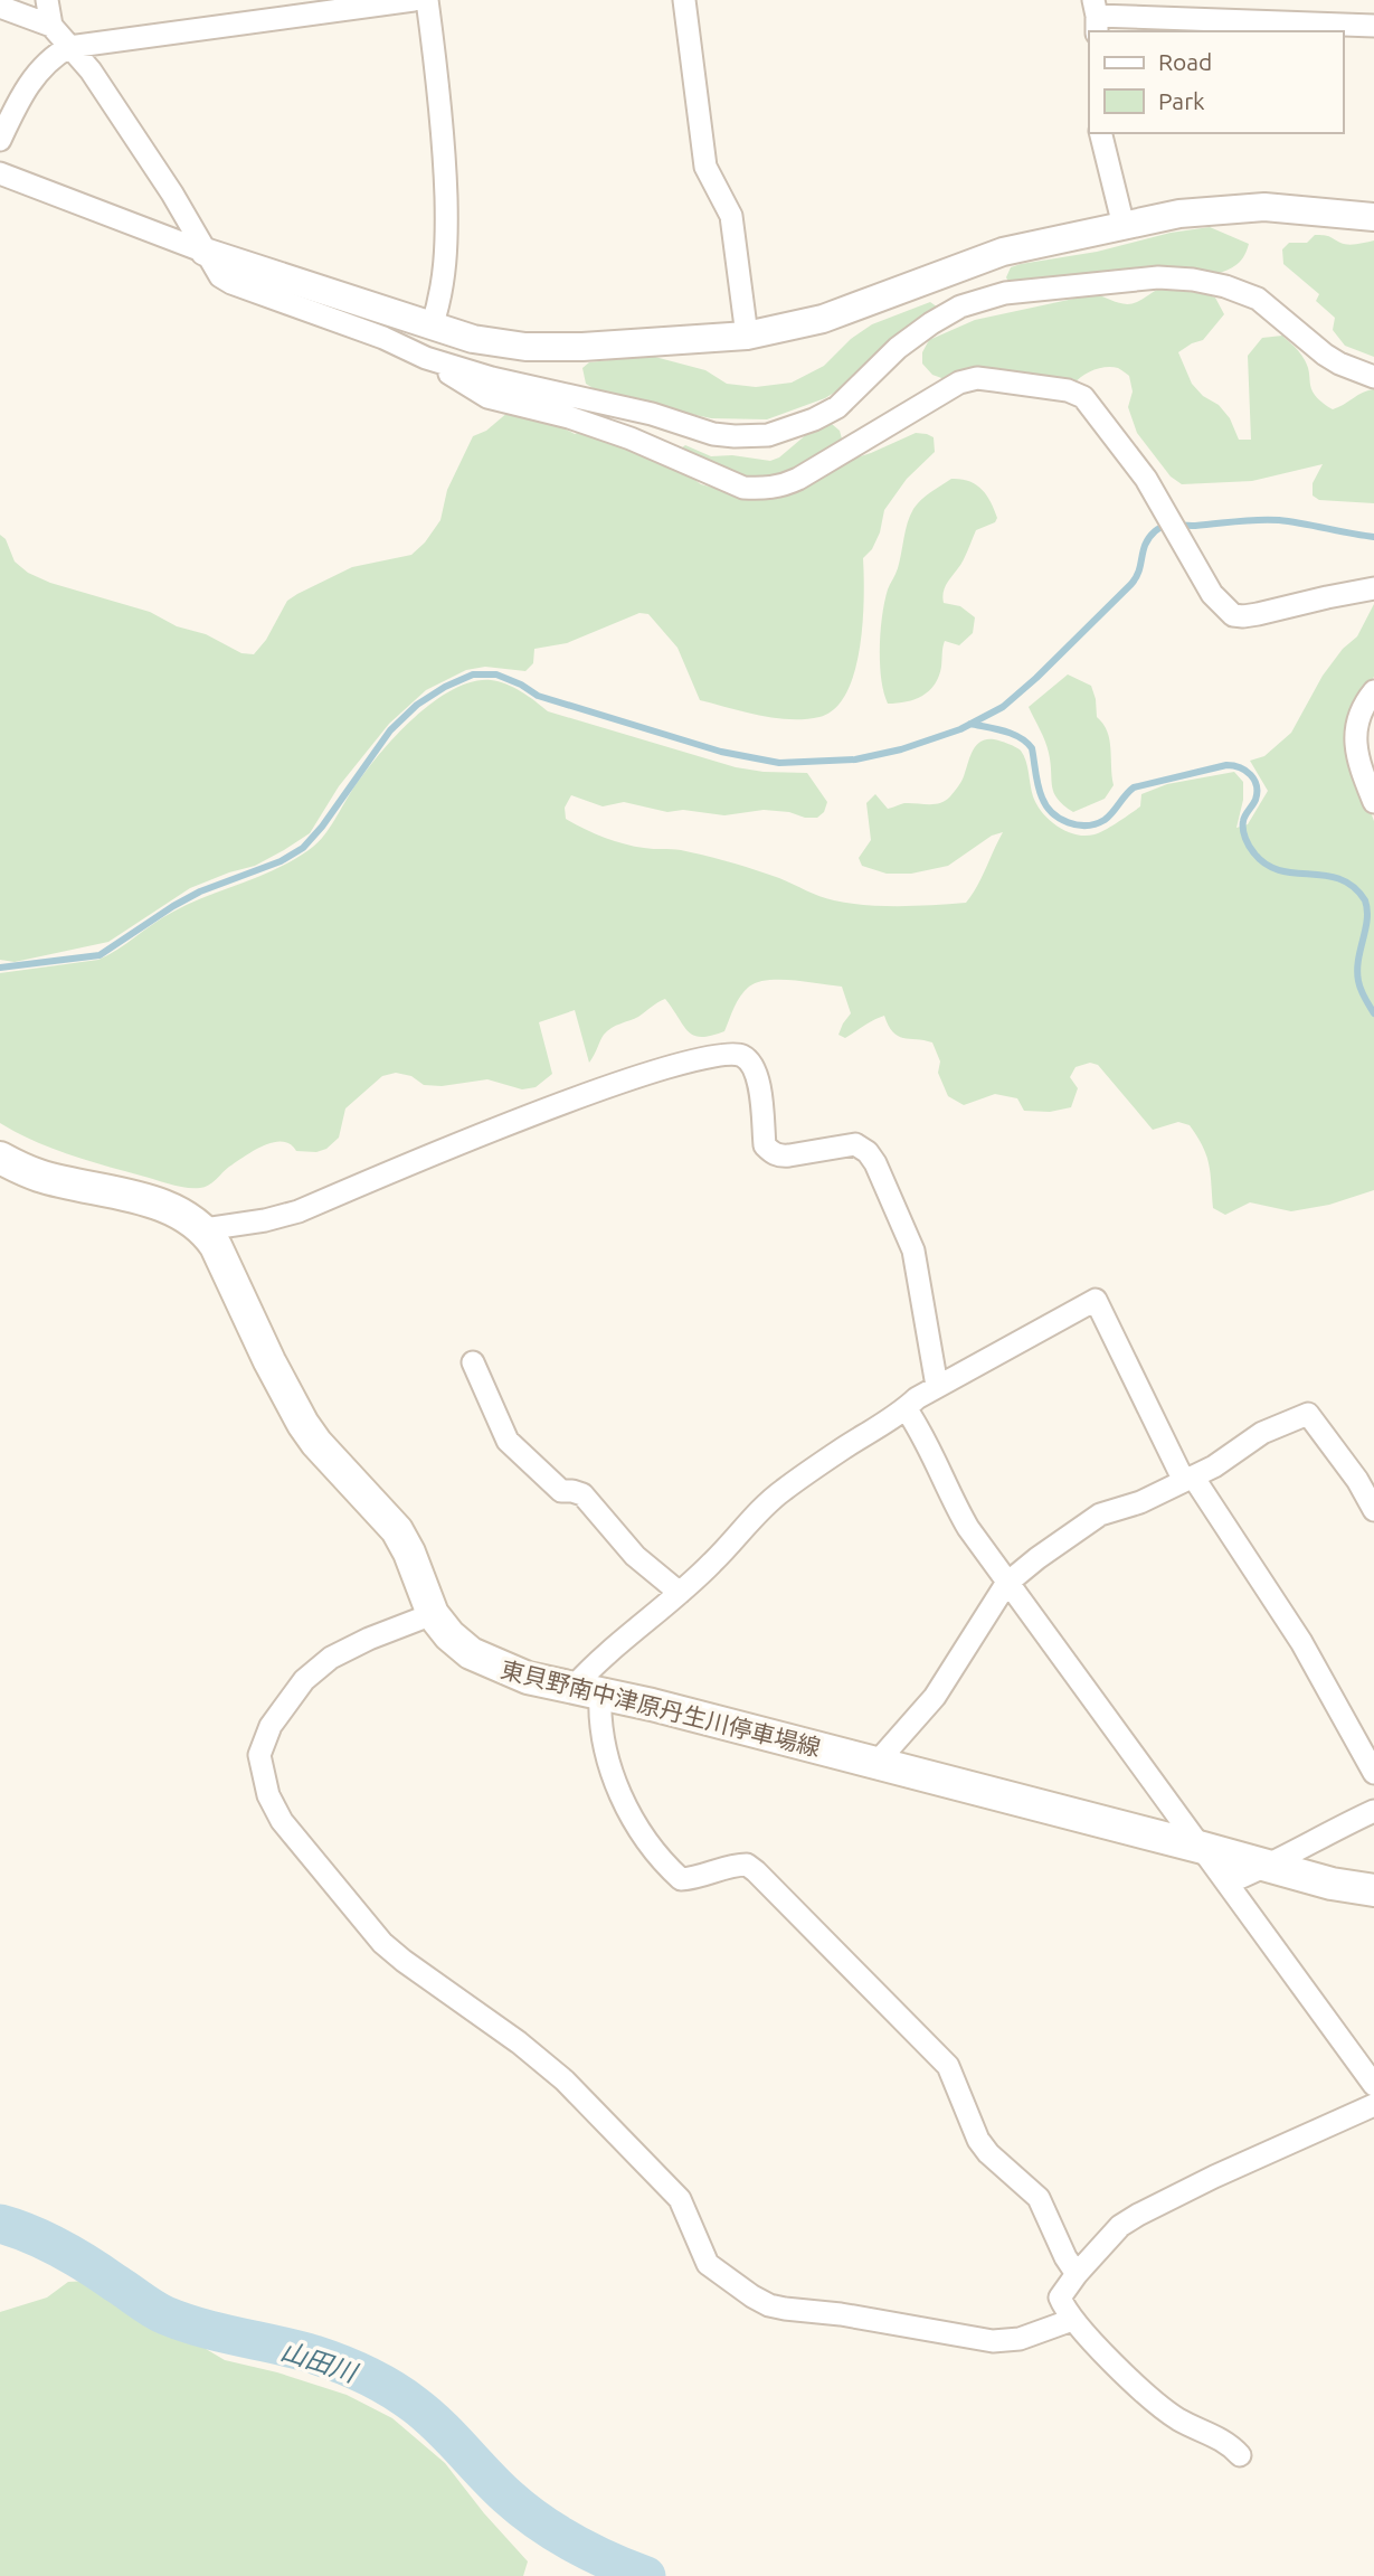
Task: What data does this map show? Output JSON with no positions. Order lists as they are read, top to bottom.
{
  "streets": {
    "main road": ["東貝野南中津原丹生川停車場線"]
  },
  "water": ["山田川"],
  "legend": ["Road", "Park"]
}
